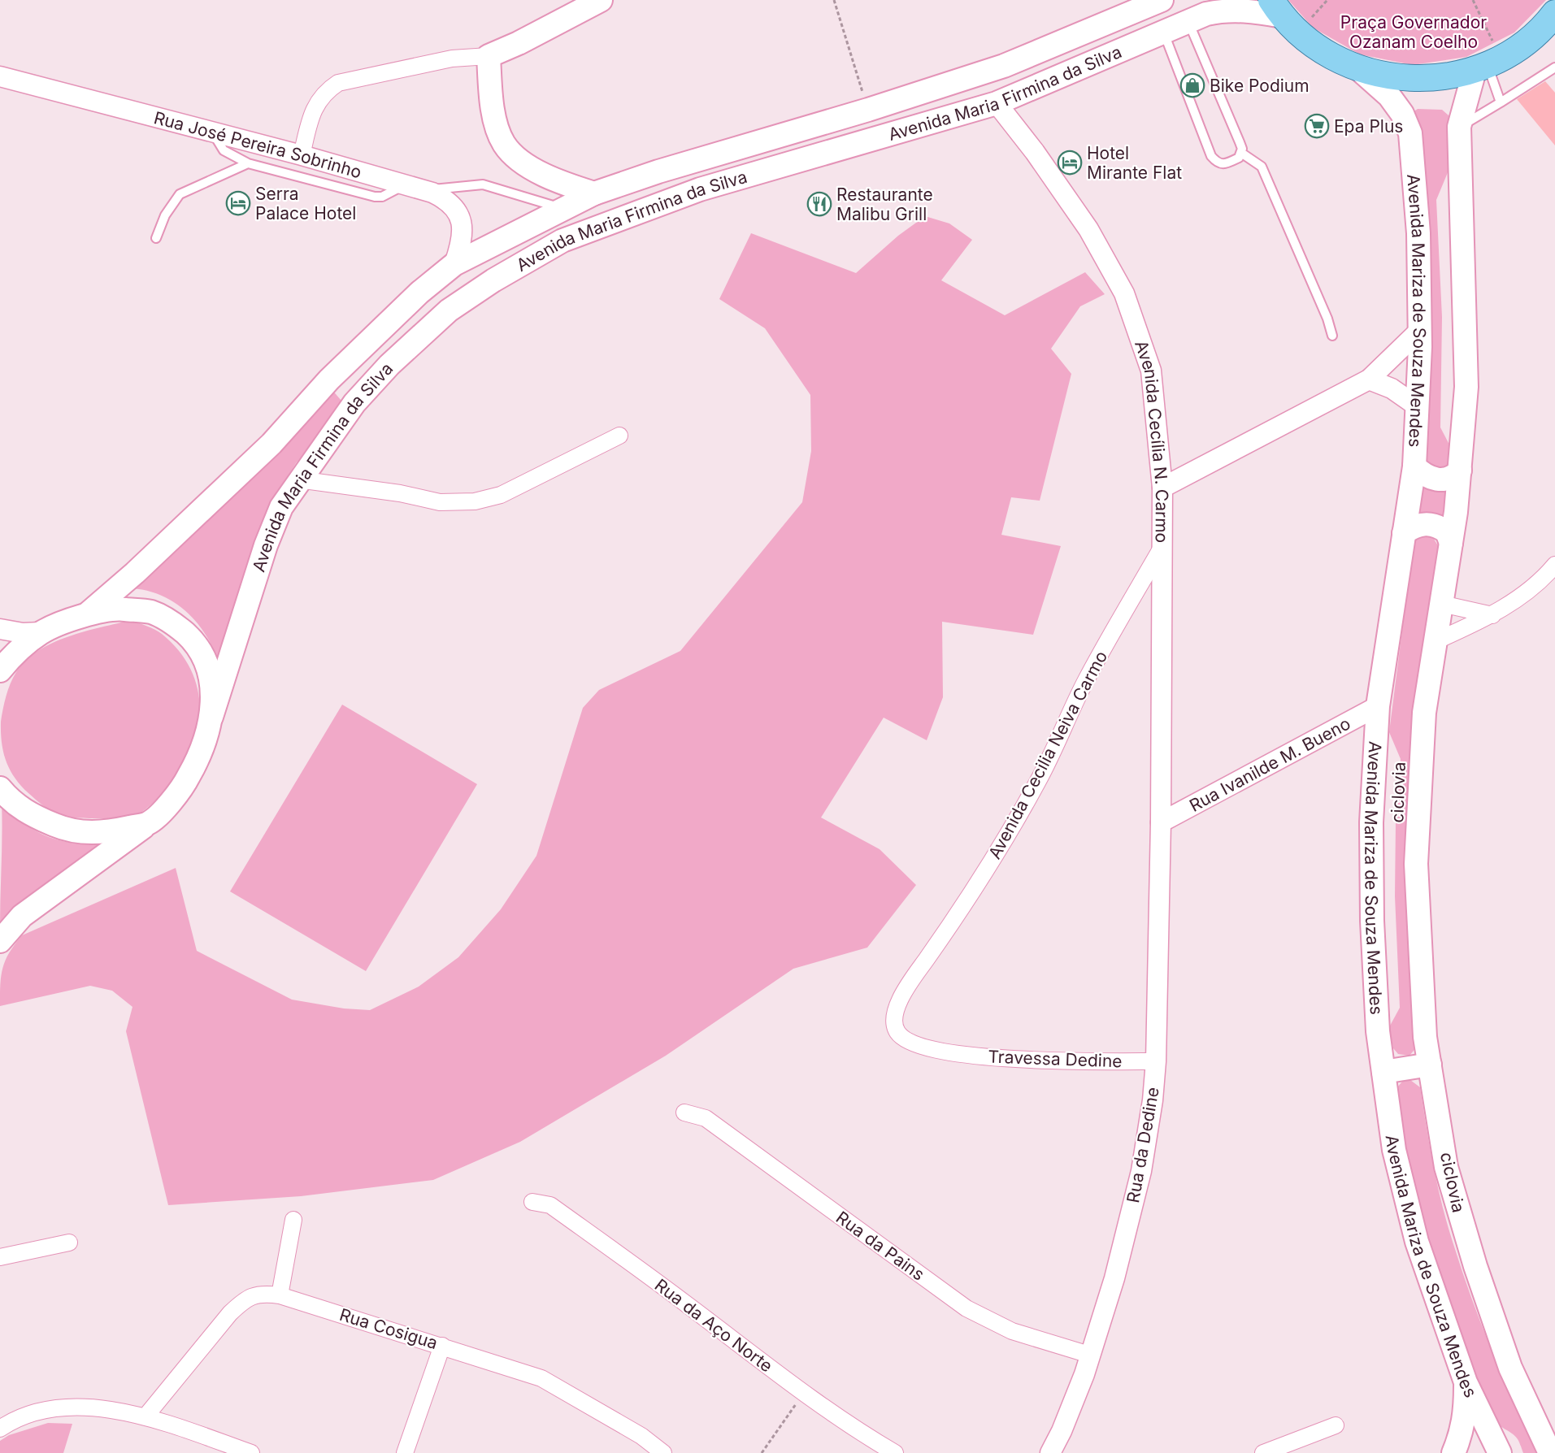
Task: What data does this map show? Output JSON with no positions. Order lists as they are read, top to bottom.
{
  "streets": {
    "main road": ["Avenida Maria Firmina da Silva", "Avenida Mariza de Souza Mendes"],
    "street": [
      "Rua José Pereira Sobrinho",
      "Avenida Cecília N. Carmo",
      "Avenida Cecilia Neiva Carmo",
      "Rua Ivanilde M. Bueno",
      "Travessa Dedine",
      "Rua da Dedine",
      "Rua da Pains",
      "Rua da Aço Norte",
      "Rua Cosigua"
    ]
  },
  "crossings": [
    ["Avenida Maria Firmina da Silva", "Rua José Pereira Sobrinho"],
    ["Avenida Maria Firmina da Silva", "Avenida Cecília N. Carmo"],
    ["Avenida Mariza de Souza Mendes", "Rua Ivanilde M. Bueno"],
    ["Avenida Cecília N. Carmo", "Avenida Cecilia Neiva Carmo"],
    ["Avenida Cecília N. Carmo", "Rua Ivanilde M. Bueno"],
    ["Avenida Cecília N. Carmo", "Rua da Dedine"],
    ["Avenida Cecilia Neiva Carmo", "Travessa Dedine"],
    ["Rua Ivanilde M. Bueno", "Rua da Dedine"],
    ["Travessa Dedine", "Rua da Dedine"],
    ["Rua da Dedine", "Rua da Pains"]
  ],
  "parks": ["Praça Governador Ozanam Coelho"],
  "places": {
    "shop": ["Bike Podium"],
    "supermarket": ["Epa Plus"],
    "hotel": ["Hotel Mirante Flat", "Serra Palace Hotel"],
    "restaurant": ["Restaurante Malibu Grill"]
  }
}
